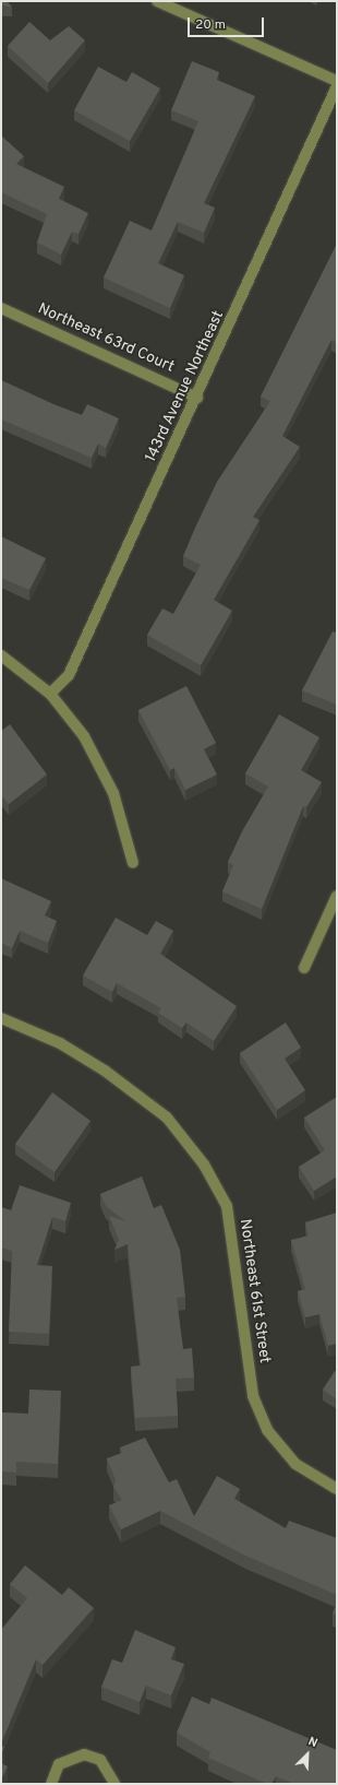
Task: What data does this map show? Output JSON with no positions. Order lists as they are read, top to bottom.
{
  "streets": {
    "street": ["Northeast 63rd Court", "143rd Avenue Northeast", "Northeast 61st Street"]
  },
  "crossings": [
    ["Northeast 63rd Court", "143rd Avenue Northeast"]
  ],
  "scale_bar": "20 m",
  "north": "top right"
}
